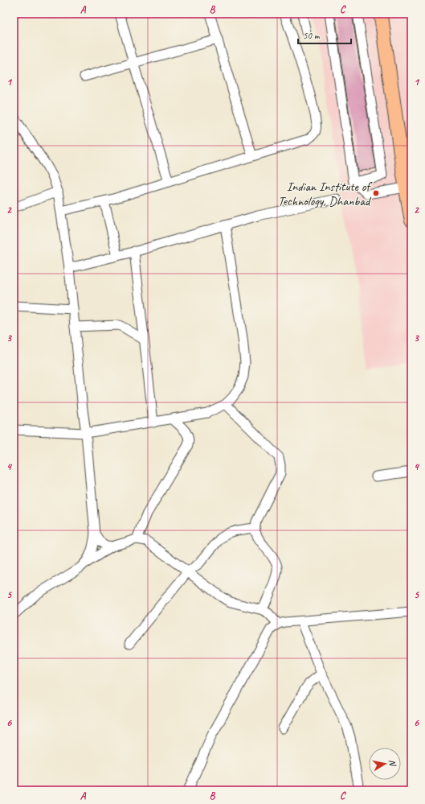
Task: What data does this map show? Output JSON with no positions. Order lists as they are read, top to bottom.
{
  "places": ["Indian Institute of Technology, Dhanbad"],
  "scale_bar": "50 m",
  "north": "right",
  "grid": {
    "columns": ["A", "B", "C"],
    "rows": [
      "1",
      "2",
      "3",
      "4",
      "5",
      "6"
    ]
  }
}
